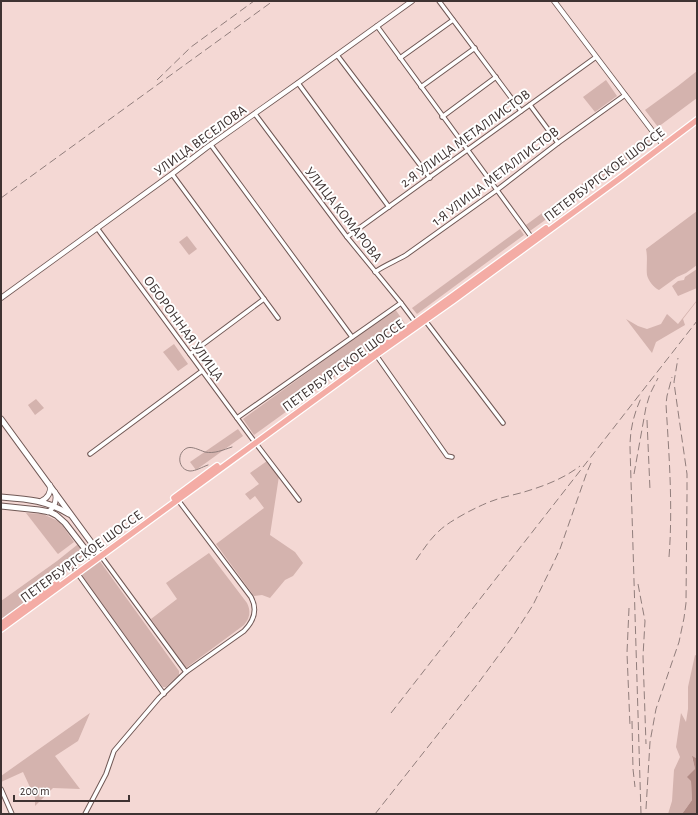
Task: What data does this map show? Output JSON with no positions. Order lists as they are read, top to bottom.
{
  "streets": {
    "main road": ["ПЕТЕРБУРГСКОЕ ШОССЕ"],
    "street": [
      "2-Я УЛИЦА МЕТАЛЛИСТОВ",
      "УЛИЦА ВЕСЕЛОВА",
      "1-Я УЛИЦА МЕТАЛЛИСТОВ",
      "УЛИЦА КОМАРОВА",
      "ОБОРОННАЯ УЛИЦА"
    ]
  },
  "crossings": [
    ["2-Я УЛИЦА МЕТАЛЛИСТОВ", "УЛИЦА КОМАРОВА"],
    ["УЛИЦА ВЕСЕЛОВА", "УЛИЦА КОМАРОВА"],
    ["УЛИЦА ВЕСЕЛОВА", "ОБОРОННАЯ УЛИЦА"],
    ["ПЕТЕРБУРГСКОЕ ШОССЕ", "УЛИЦА КОМАРОВА"],
    ["ПЕТЕРБУРГСКОЕ ШОССЕ", "ОБОРОННАЯ УЛИЦА"],
    ["1-Я УЛИЦА МЕТАЛЛИСТОВ", "УЛИЦА КОМАРОВА"]
  ],
  "scale_bar": "200 m"
}
